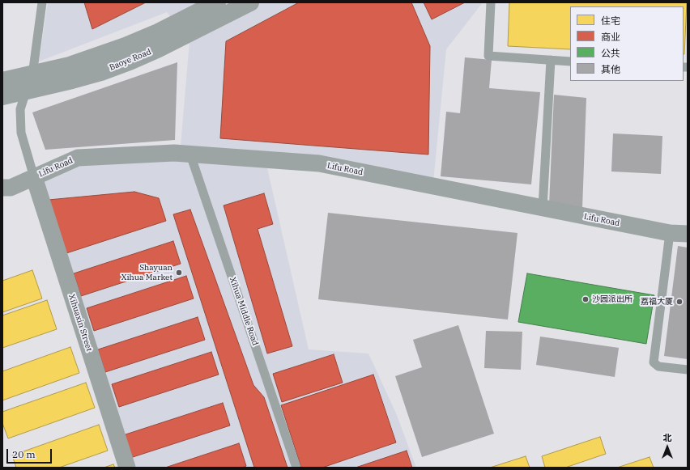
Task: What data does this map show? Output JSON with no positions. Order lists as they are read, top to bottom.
{
  "streets": {
    "main road": ["Baoye Road"],
    "street": ["Lifu Road", "Xihuaxin Street"],
    "lane": ["Xihua Middle Road"]
  },
  "crossings": [
    ["Lifu Road", "Xihua Middle Road"],
    ["Lifu Road", "Xihuaxin Street"]
  ],
  "places": ["Shayuan Xihua Market", "沙园派出所", "荔福大厦"],
  "legend": [
    "住宅",
    "商业",
    "公共",
    "其他"
  ],
  "scale_bar": "20 m",
  "north": "top"
}
